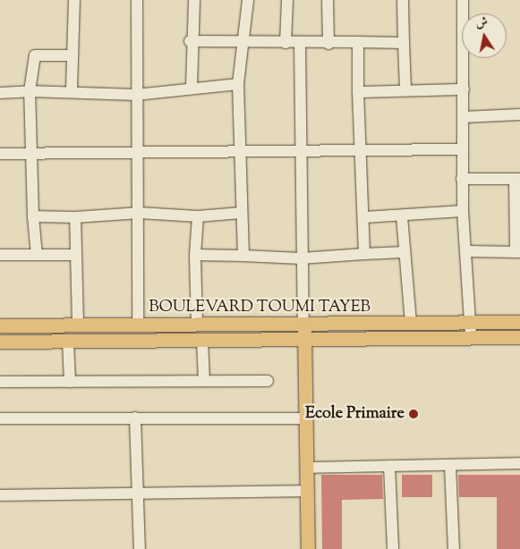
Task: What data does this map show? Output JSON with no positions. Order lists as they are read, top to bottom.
{
  "streets": {
    "main road": ["BOULEVARD TOUMI TAYEB"]
  },
  "places": ["Ecole Primaire"],
  "north": "top"
}
